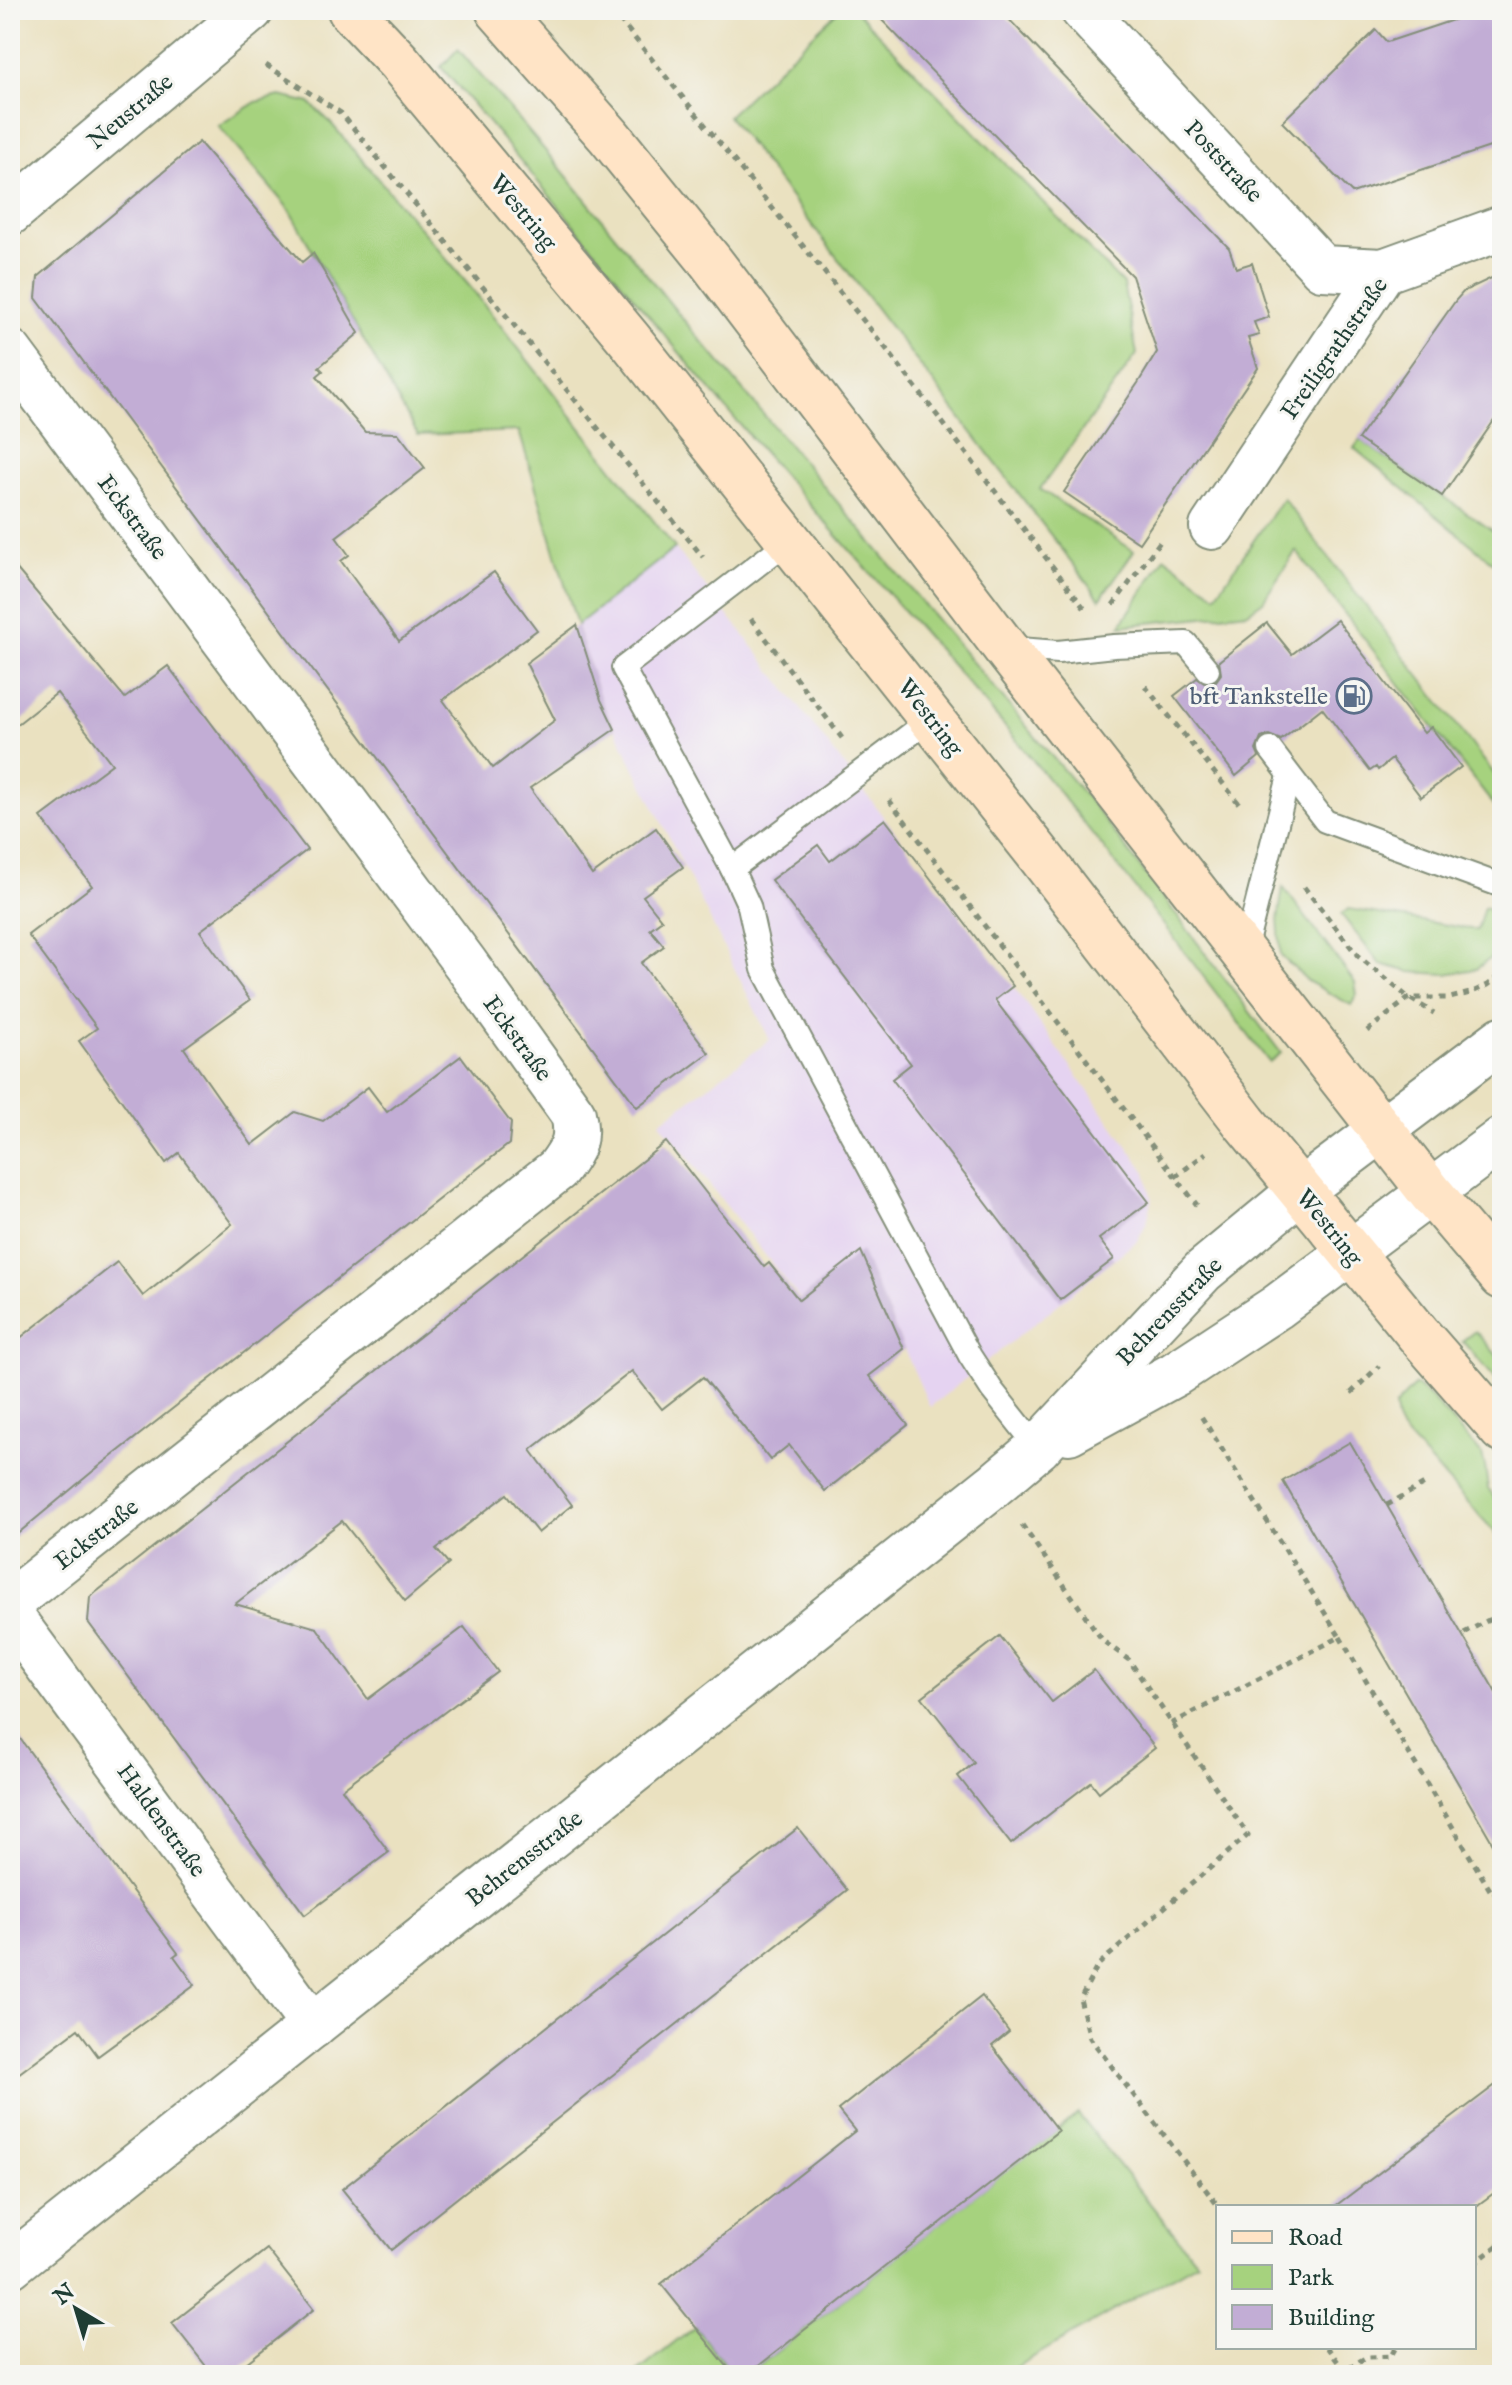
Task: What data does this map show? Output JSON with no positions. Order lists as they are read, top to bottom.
{
  "streets": {
    "main road": ["Westring"],
    "street": [
      "Neustraße",
      "Poststraße",
      "Freiligrathstraße",
      "Eckstraße",
      "Behrensstraße",
      "Haldenstraße"
    ]
  },
  "crossings": [
    ["Poststraße", "Freiligrathstraße"],
    ["Westring", "Behrensstraße"],
    ["Behrensstraße", "Haldenstraße"]
  ],
  "places": {
    "fuel station": ["bft Tankstelle"]
  },
  "legend": ["Road", "Park", "Building"],
  "north": "top left"
}
